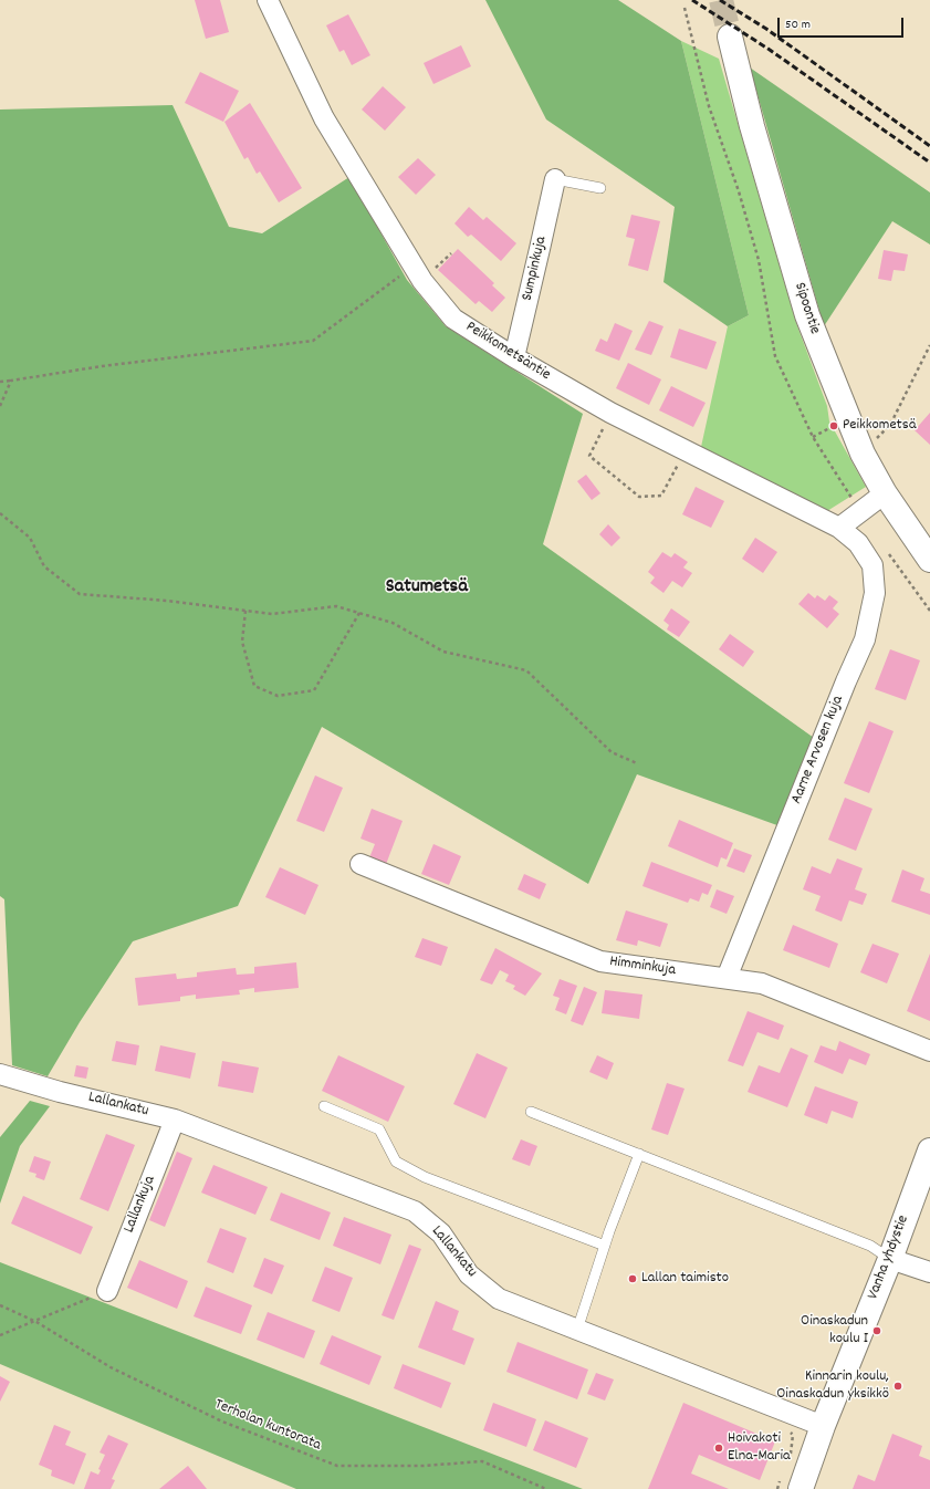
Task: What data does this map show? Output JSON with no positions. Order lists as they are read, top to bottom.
{
  "streets": {
    "street": [
      "Sumpinkuja",
      "Sipoontie",
      "Peikkometsäntie",
      "Aarne Arvosen kuja",
      "Himminkuja",
      "Lallankatu",
      "Lallankuja",
      "Vanha yhdystie"
    ],
    "path": ["Terholan kuntorata"]
  },
  "crossings": [
    ["Sumpinkuja", "Peikkometsäntie"],
    ["Peikkometsäntie", "Aarne Arvosen kuja"],
    ["Aarne Arvosen kuja", "Himminkuja"],
    ["Lallankatu", "Lallankuja"],
    ["Lallankatu", "Vanha yhdystie"]
  ],
  "districts": ["Satumetsä"],
  "places": [
    "Peikkometsä",
    "Lallan taimisto",
    "Oinaskadun koulu I",
    "Kinnarin koulu, Oinaskadun yksikkö",
    "Hoivakoti Elna-Maria"
  ],
  "scale_bar": "50 m"
}
